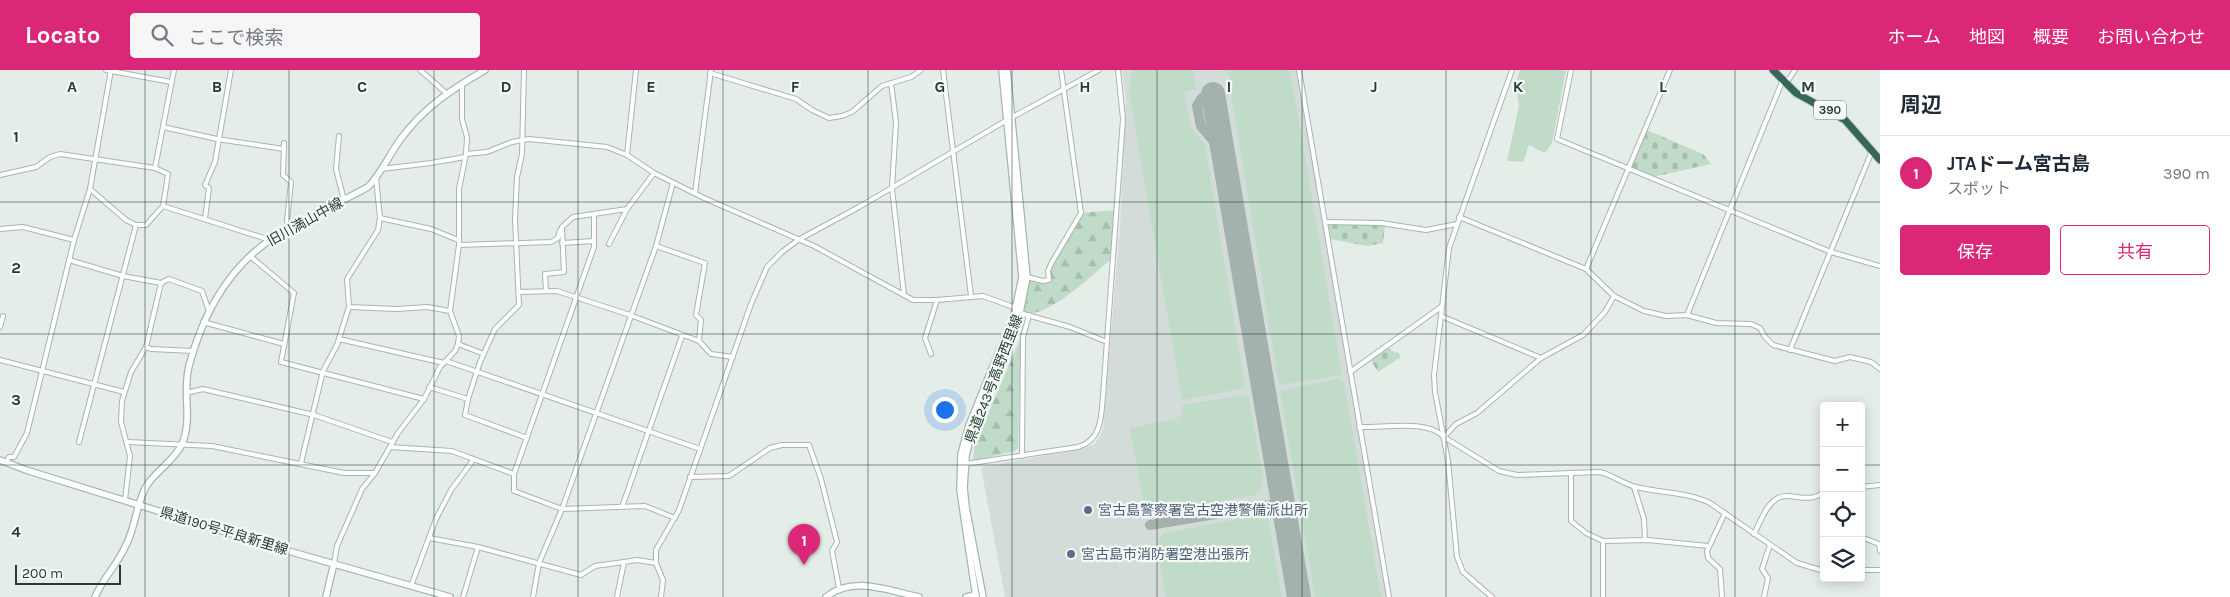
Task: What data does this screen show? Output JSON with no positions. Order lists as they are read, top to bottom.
{
  "streets": {
    "highway": ["390"],
    "main road": ["旧川満山中線", "県道243号高野西里線", "県道190号平良新里線"]
  },
  "crossings": [
    ["旧川満山中線", "県道190号平良新里線"]
  ],
  "places": ["宮古島警察署宮古空港警備派出所", "宮古島市消防署空港出張所"],
  "scale_bar": "200 m",
  "page": {
    "header": "Locato",
    "search": "ここで検索",
    "nav": [
      "ホーム",
      "地図",
      "概要",
      "お問い合わせ"
    ],
    "heading": "周辺",
    "list": [
      {
        "mark": "1",
        "name": "JTAドーム宮古島",
        "note": "スポット",
        "value": "390 m"
      }
    ],
    "buttons": ["保存", "共有"],
    "map_buttons": ["+", "−"],
    "pins": "1",
    "scale": "200 m"
  },
  "grid": {
    "columns": [
      "A",
      "B",
      "C",
      "D",
      "E",
      "F",
      "G",
      "H",
      "I",
      "J",
      "K",
      "L",
      "M"
    ],
    "rows": [
      "1",
      "2",
      "3",
      "4"
    ]
  }
}
